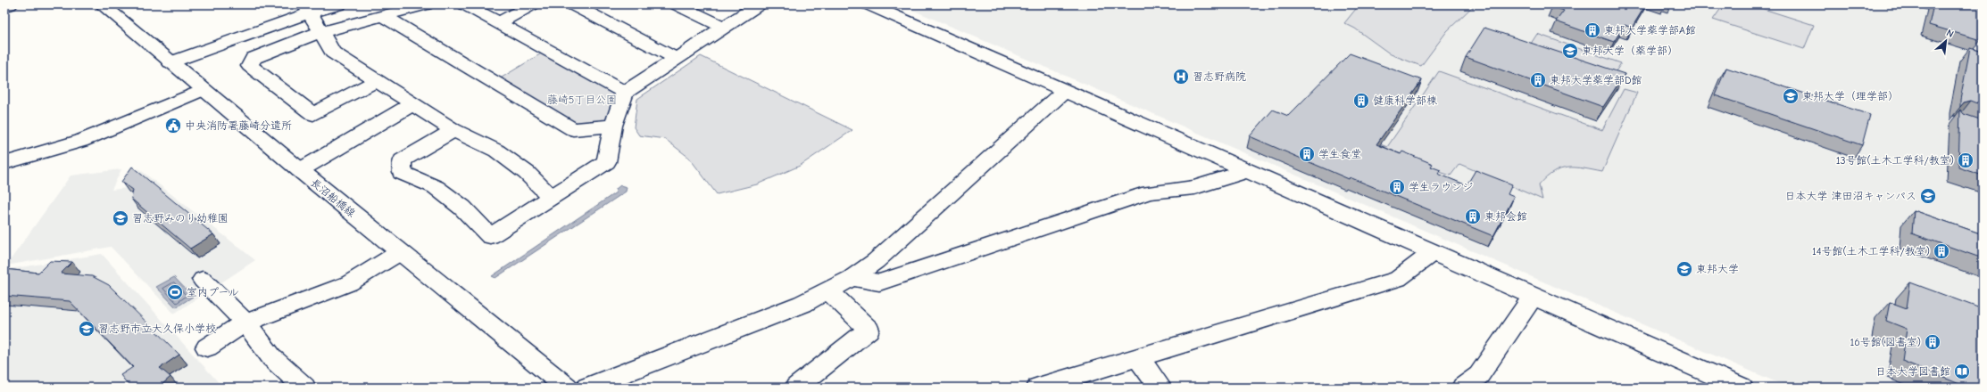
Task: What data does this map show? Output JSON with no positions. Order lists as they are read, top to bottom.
{
  "streets": {
    "street": ["長沼船橋線"]
  },
  "parks": ["藤崎5丁目公園"],
  "places": {
    "building": [
      "東邦大学薬学部A館",
      "東邦大学薬学部D館",
      "健康科学部棟",
      "学生食堂",
      "13号館(土木工学科/教室)",
      "学生ラウンジ",
      "東邦会館",
      "14号館(土木工学科/教室)",
      "16号館(図書室)"
    ],
    "school or university": [
      "東邦大学（薬学部）",
      "東邦大学（理学部）",
      "日本大学 津田沼キャンパス",
      "習志野みのり幼稚園",
      "東邦大学",
      "習志野市立大久保小学校"
    ],
    "hospital": ["習志野病院"],
    "public building": ["中央消防署藤崎分遣所"],
    "sports": ["室内プール"],
    "library": ["日本大学図書館"]
  },
  "north": "top right"
}
